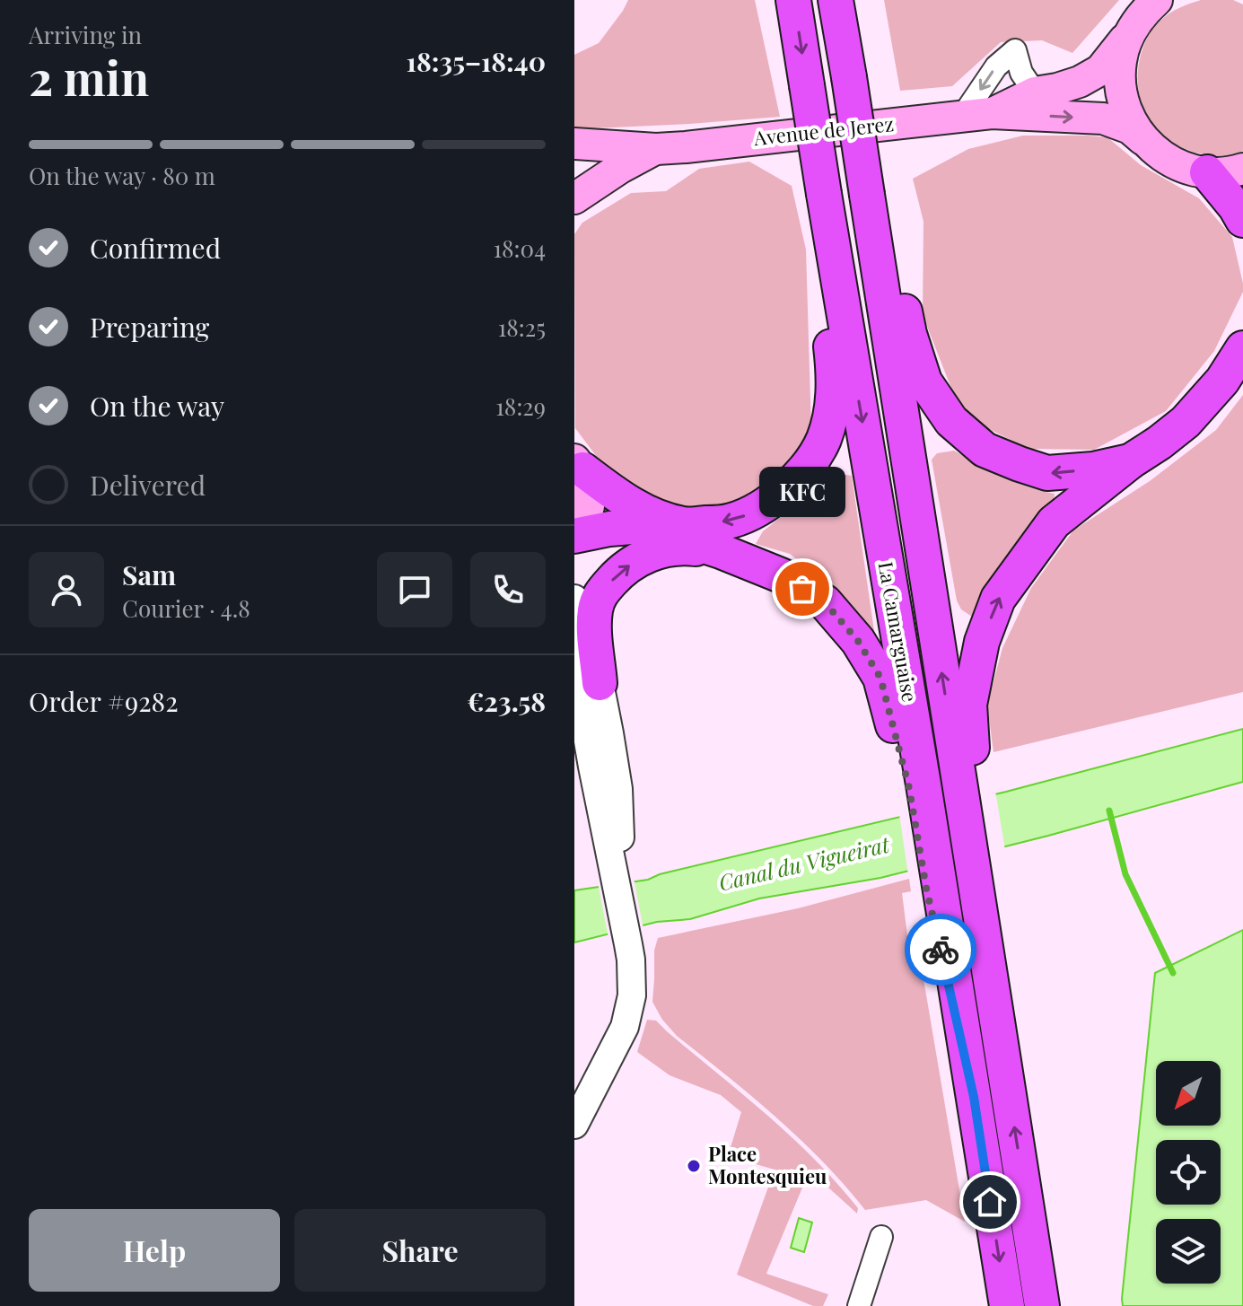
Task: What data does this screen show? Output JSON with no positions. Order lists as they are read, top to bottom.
{
  "streets": {
    "highway": ["La Camarguaise"],
    "main road": ["Avenue de Jerez"]
  },
  "water": ["Canal du Vigueirat"],
  "places": ["KFC", "Place Montesquieu"],
  "north": "bottom left",
  "page": {
    "heading": ["2 min", "Arriving in", "18:35–18:40"],
    "panel": [
      "Sam",
      "Courier · 4.8",
      "Order #9282",
      "€23.58"
    ],
    "bar": "On the way · 80 m",
    "list": [
      ["Confirmed", "18:04"],
      ["Preparing", "18:25"],
      ["On the way", "18:29"],
      "Delivered"
    ],
    "bubble": "KFC",
    "buttons": ["Help", "Share"]
  }
}
